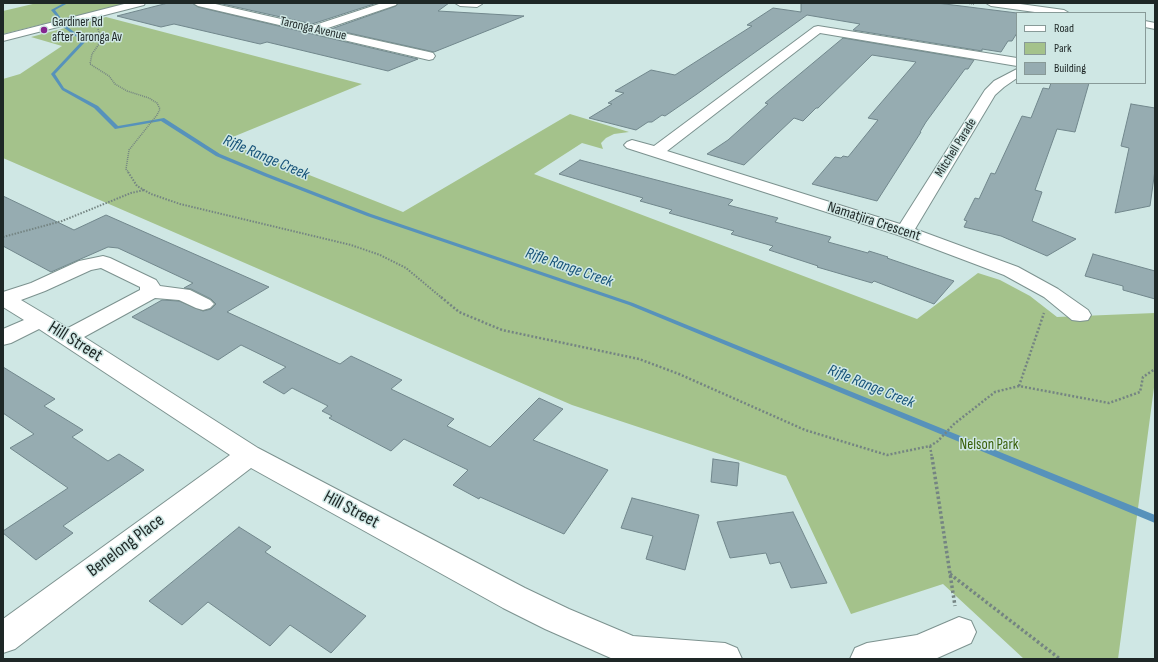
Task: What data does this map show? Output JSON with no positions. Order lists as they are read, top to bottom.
{
  "streets": {
    "street": [
      "Taronga Avenue",
      "Mitchell Parade",
      "Namatjira Crescent",
      "Hill Street",
      "Benelong Place"
    ]
  },
  "crossings": [
    ["Mitchell Parade", "Namatjira Crescent"],
    ["Hill Street", "Benelong Place"]
  ],
  "water": ["Rifle Range Creek"],
  "parks": ["Nelson Park"],
  "places": ["Gardiner Rd after Taronga Av"],
  "legend": ["Road", "Park", "Building"]
}
